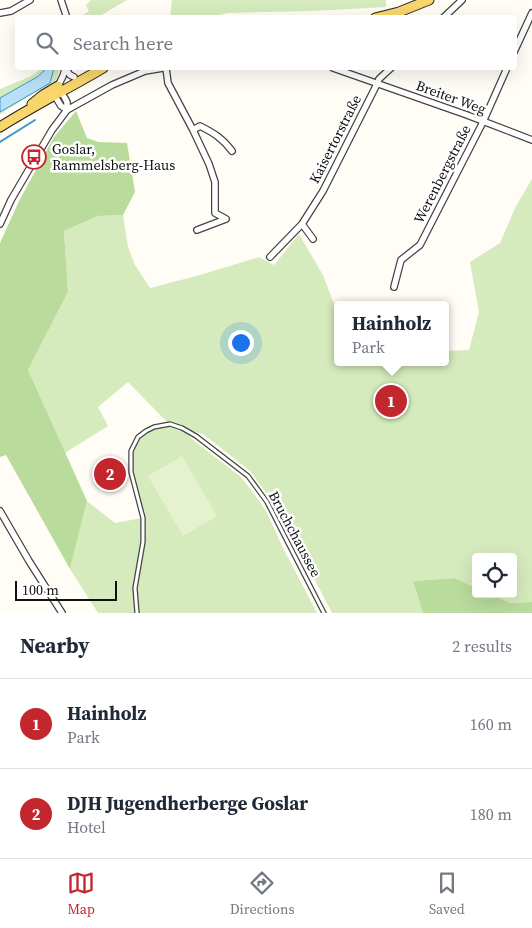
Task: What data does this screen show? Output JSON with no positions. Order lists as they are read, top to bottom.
{
  "streets": {
    "street": ["Breiter Weg", "Kaisertorstraße", "Werenbergstraße"],
    "lane": ["Bruchchaussee"]
  },
  "crossings": [
    ["Breiter Weg", "Kaisertorstraße"],
    ["Breiter Weg", "Werenbergstraße"]
  ],
  "places": {
    "bus stop": ["Goslar, Rammelsberg-Haus"]
  },
  "scale_bar": "100 m",
  "page": {
    "search": "Search here",
    "popup": ["Hainholz", "Park"],
    "pins": ["1", "2"],
    "scale": "100 m",
    "heading": ["Nearby", "2 results"],
    "list": [
      {
        "mark": "1",
        "name": "Hainholz",
        "note": "Park",
        "value": "160 m"
      },
      {
        "mark": "2",
        "name": "DJH Jugendherberge Goslar",
        "note": "Hotel",
        "value": "180 m"
      }
    ],
    "nav": ["Map", "Directions", "Saved"]
  }
}
